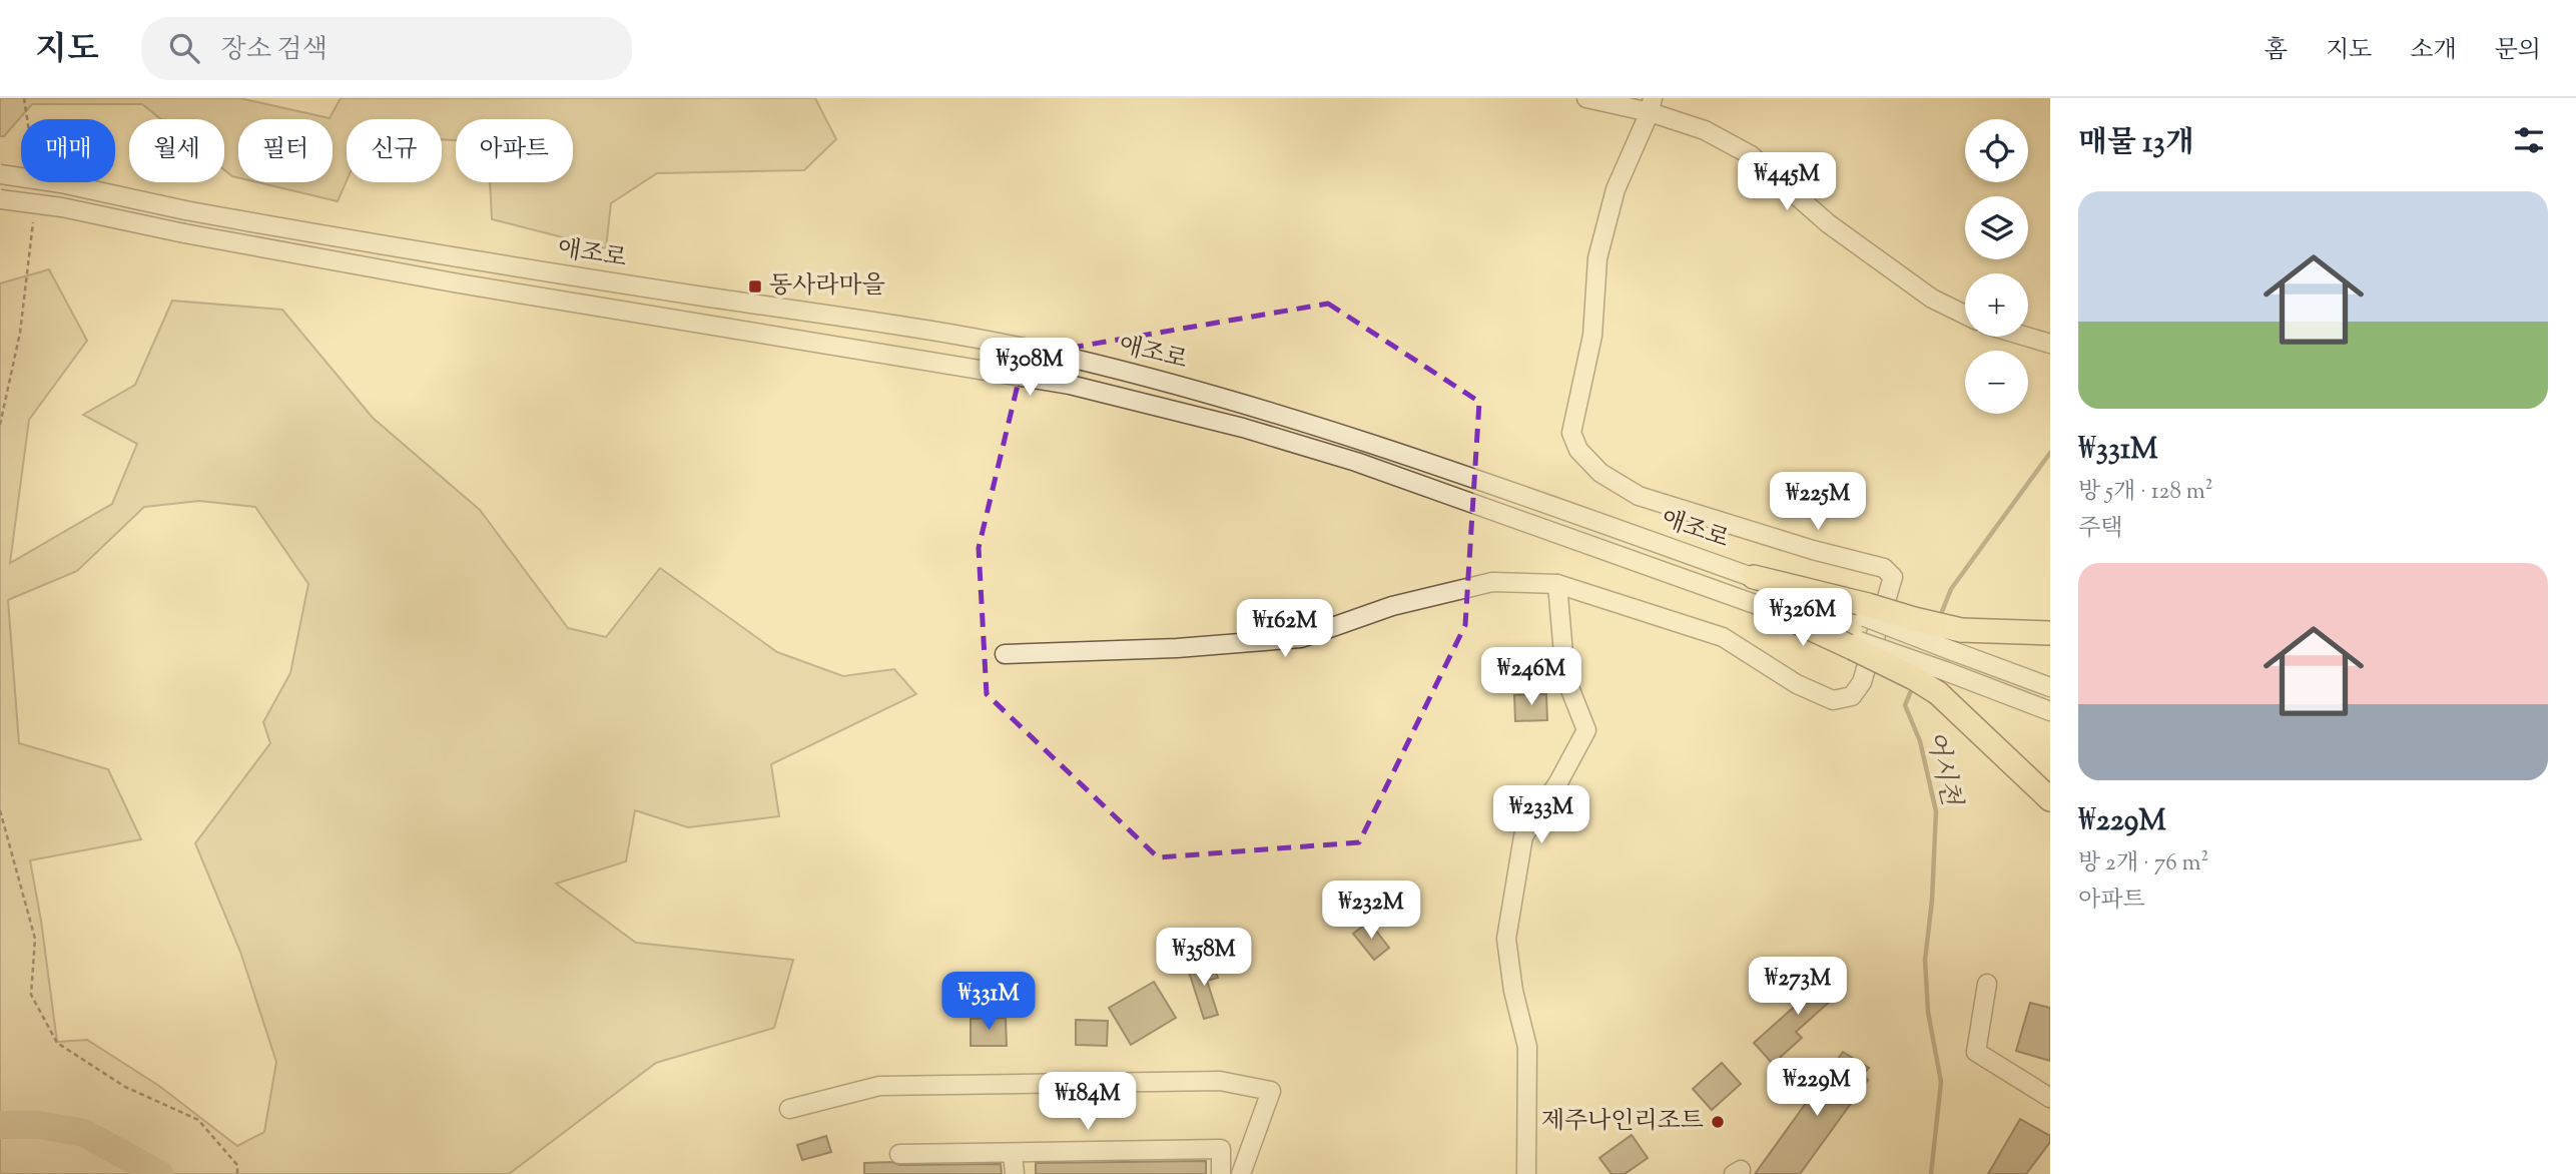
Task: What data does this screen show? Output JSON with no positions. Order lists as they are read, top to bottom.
{
  "streets": {
    "street": ["애조로"]
  },
  "water": ["어시천"],
  "places": {
    "transit": ["동사라마을"],
    "other": ["제주나인리조트"]
  },
  "page": {
    "header": "지도",
    "search": "장소 검색",
    "nav": [
      "홈",
      "지도",
      "소개",
      "문의"
    ],
    "heading": "매물 13개",
    "map_buttons": ["+", "−"],
    "chip": [
      "매매",
      "월세",
      "필터",
      "신규",
      "아파트"
    ],
    "price": [
      "₩445M",
      "₩308M",
      "₩225M",
      "₩326M",
      "₩162M",
      "₩246M",
      "₩233M",
      "₩232M",
      "₩358M",
      "₩273M",
      "₩331M",
      "₩229M",
      "₩184M"
    ],
    "list": [
      {
        "name": "₩331M",
        "note": "방 5개 · 128 m² · 주택"
      },
      {
        "name": "₩229M",
        "note": "방 2개 · 76 m² · 아파트"
      }
    ]
  }
}
